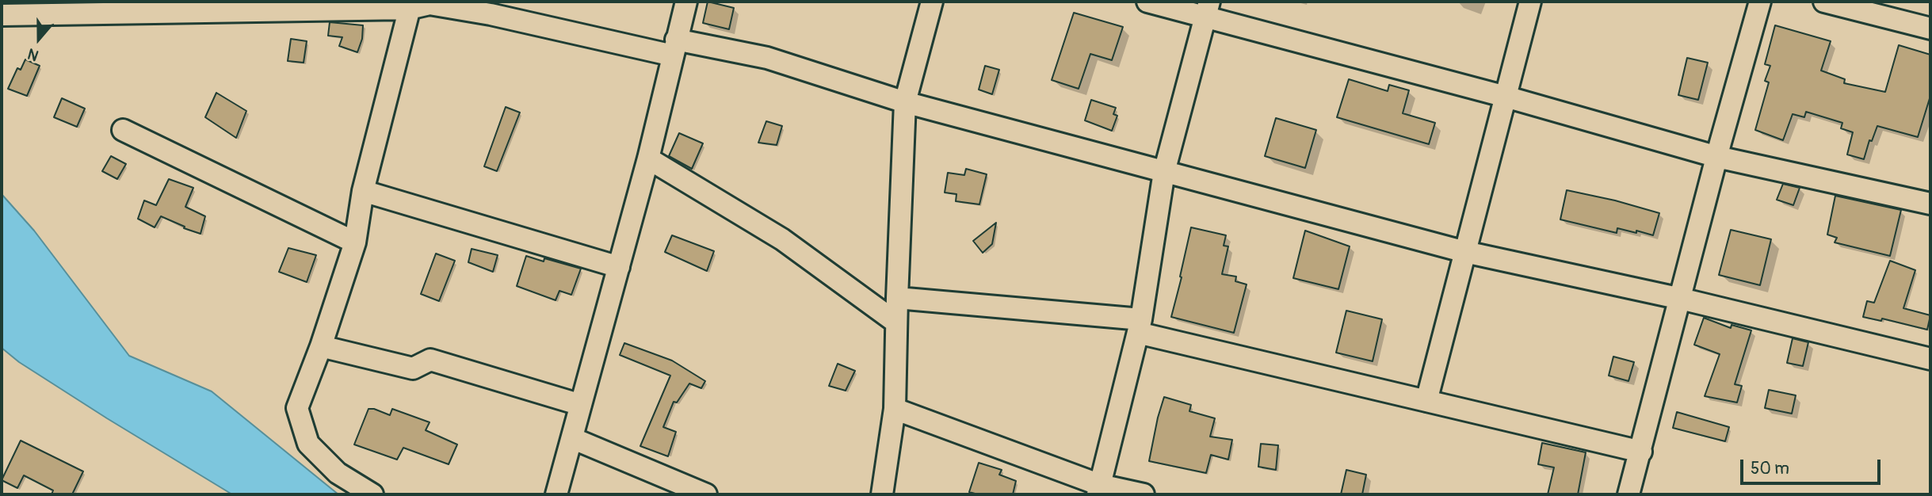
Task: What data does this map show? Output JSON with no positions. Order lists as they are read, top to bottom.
{
  "scale_bar": "50 m",
  "north": "bottom"
}
